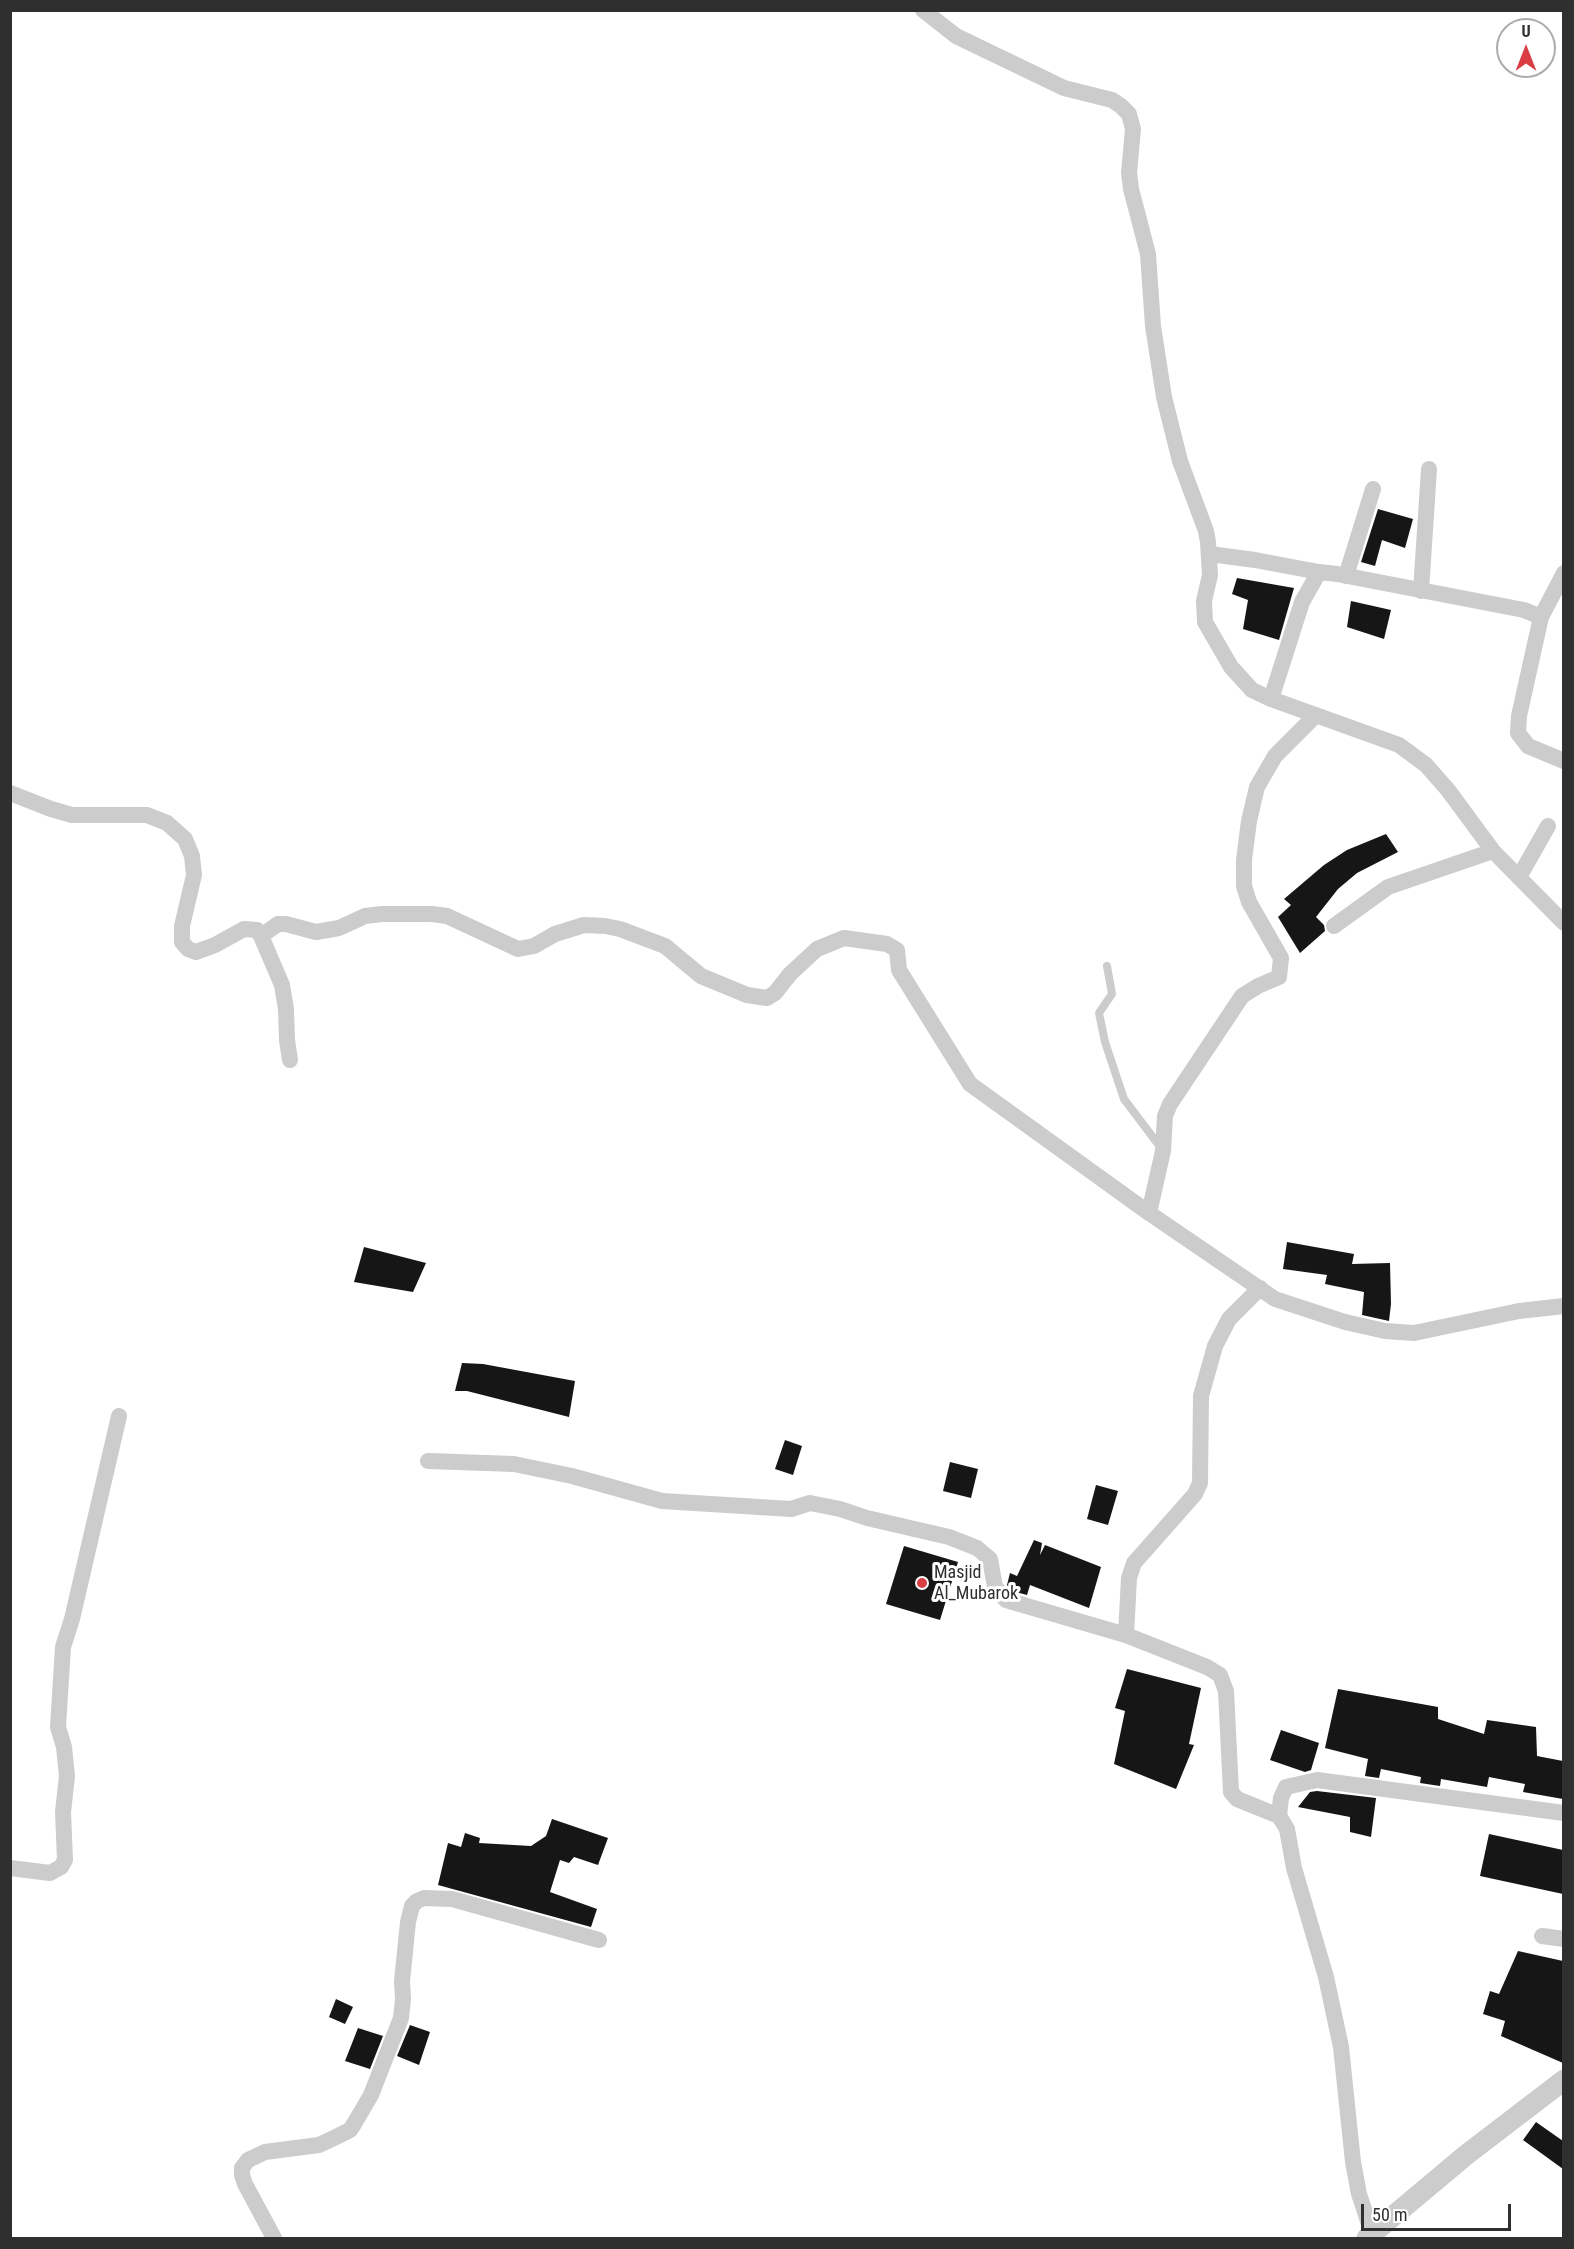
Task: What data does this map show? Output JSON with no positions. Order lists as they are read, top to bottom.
{
  "places": ["Masjid Al_Mubarok"],
  "scale_bar": "50 m",
  "north": "top"
}
